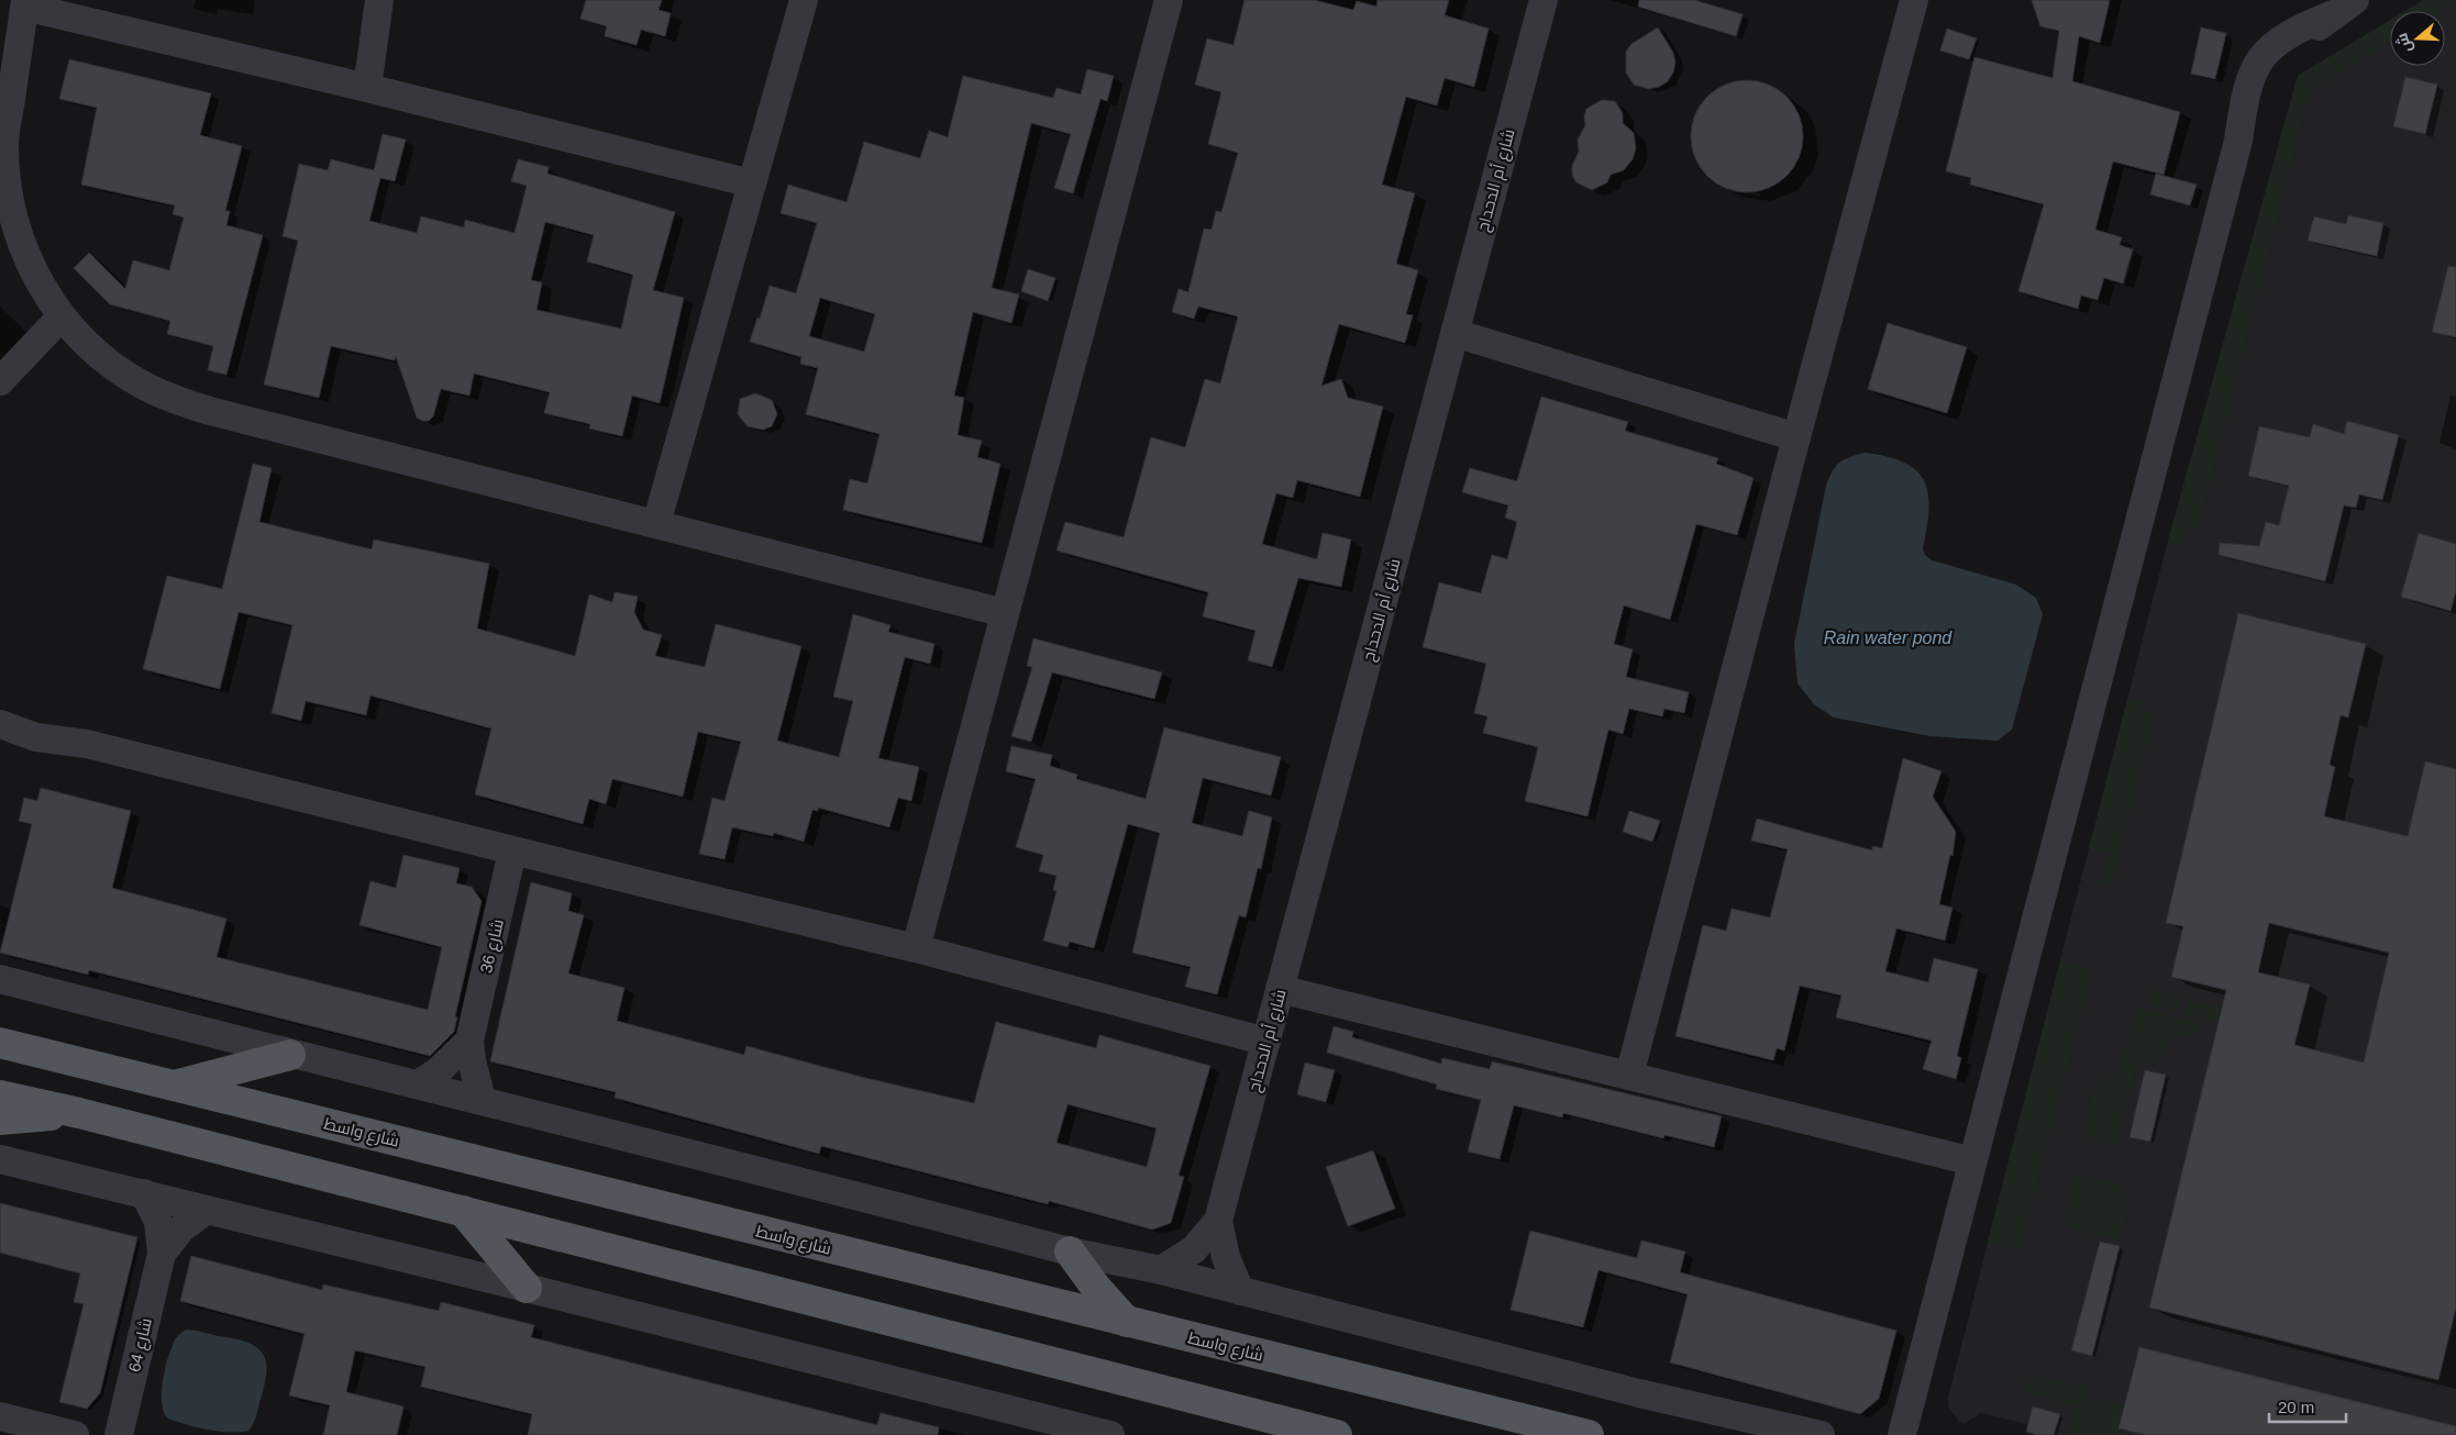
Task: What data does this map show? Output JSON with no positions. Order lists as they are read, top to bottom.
{
  "streets": {
    "main road": ["شارع واسط"],
    "street": ["شارع أم الدحداح", "شارع 36", "شارع 64"]
  },
  "water": ["Rain water pond"],
  "scale_bar": "20 m",
  "north": "left"
}
